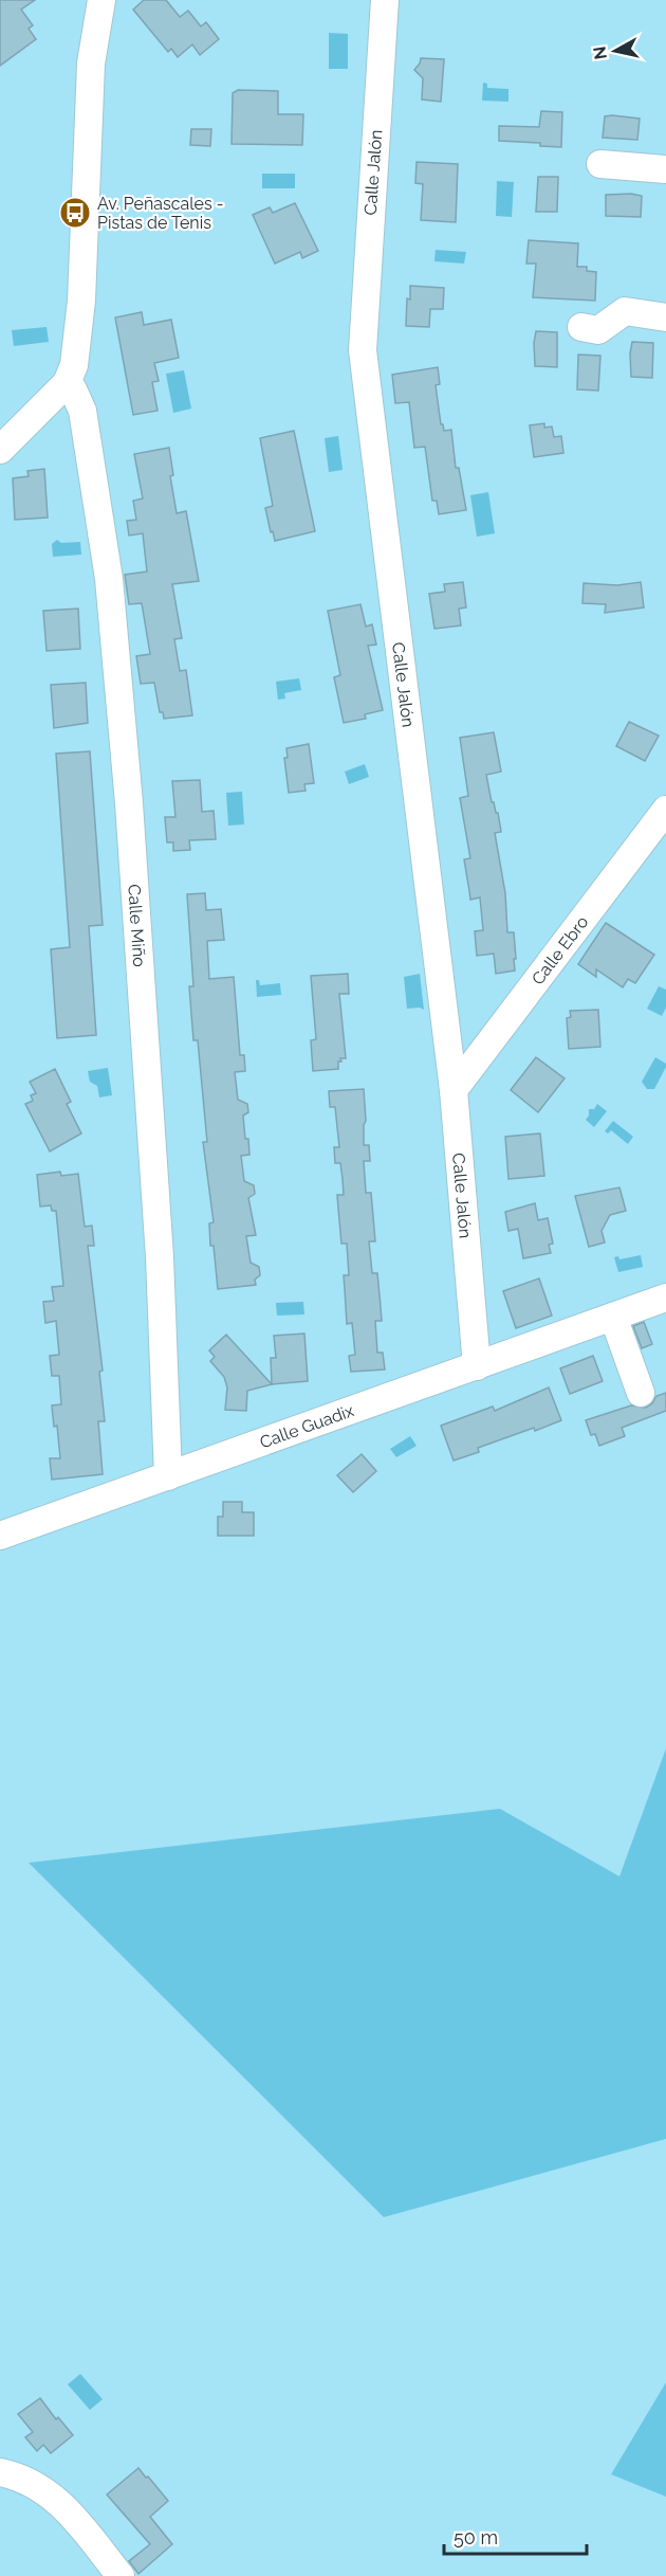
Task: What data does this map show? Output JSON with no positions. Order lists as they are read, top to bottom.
{
  "streets": {
    "street": [
      "Calle Jalón",
      "Calle Miño",
      "Calle Ebro",
      "Calle Guadix"
    ]
  },
  "crossings": [
    ["Calle Jalón", "Calle Ebro"],
    ["Calle Jalón", "Calle Guadix"],
    ["Calle Miño", "Calle Guadix"]
  ],
  "places": {
    "bus stop": ["Av. Peñascales - Pistas de Tenis"]
  },
  "scale_bar": "50 m",
  "north": "left"
}
